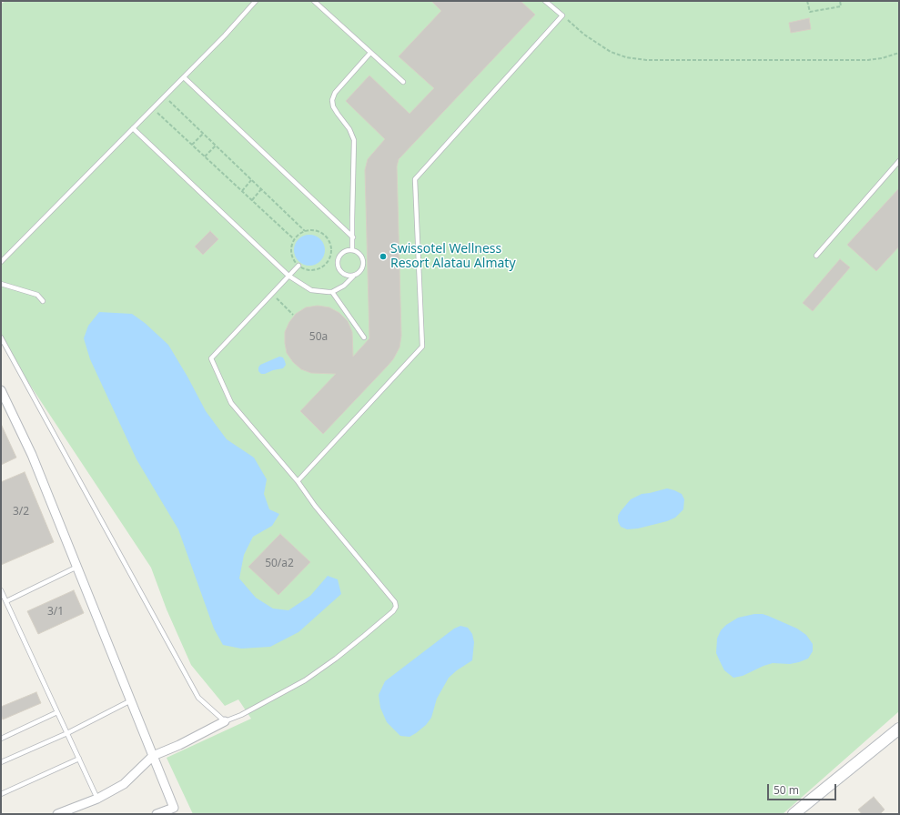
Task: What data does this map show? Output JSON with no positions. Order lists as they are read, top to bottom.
{
  "places": ["Swissotel Wellness Resort Alatau Almaty"],
  "house_numbers": [
    "50а",
    "3/2",
    "50/а2",
    "3/1"
  ],
  "scale_bar": "50 m"
}
